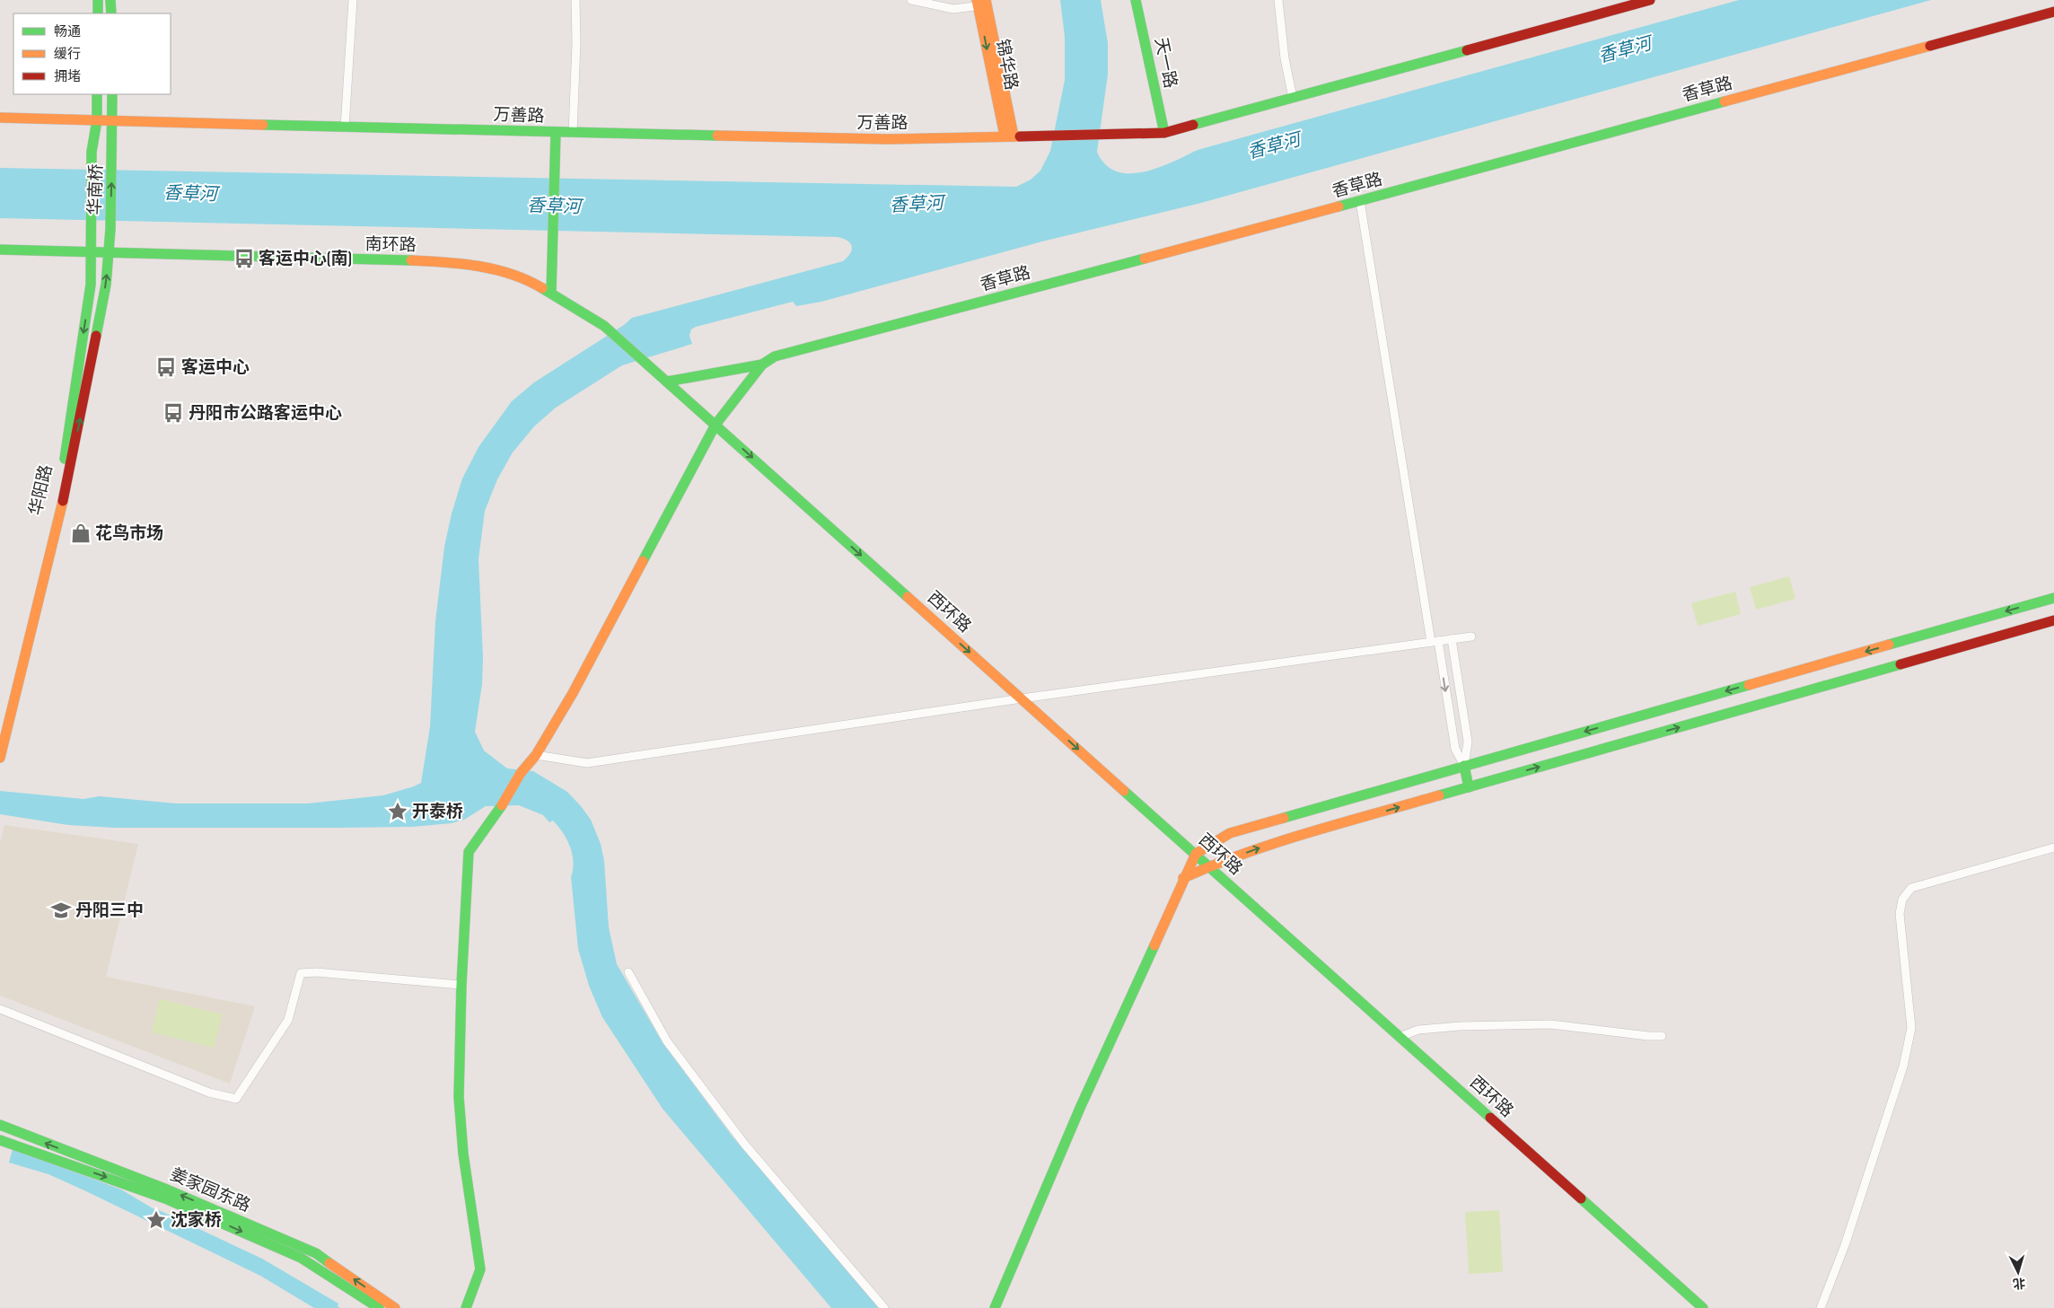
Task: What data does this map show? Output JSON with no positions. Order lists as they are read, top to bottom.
{
  "streets": {
    "main road": [
      "天一路",
      "锦华路",
      "香草路",
      "万善路",
      "华南桥",
      "南环路",
      "华阳路",
      "西环路",
      "姜家园东路"
    ]
  },
  "crossings": [
    ["天一路", "万善路"],
    ["锦华路", "万善路"],
    ["香草路", "南环路"],
    ["万善路", "华南桥"],
    ["华南桥", "南环路"],
    ["华南桥", "华阳路"],
    ["南环路", "华阳路"]
  ],
  "one_way": ["华南桥", "华阳路", "西环路"],
  "water": ["香草河"],
  "places": {
    "bus stop": ["客运中心(南)", "客运中心", "丹阳市公路客运中心"],
    "shop": ["花鸟市场"],
    "place": ["开泰桥", "沈家桥"],
    "school or university": ["丹阳三中"]
  },
  "legend": ["畅通", "缓行", "拥堵"],
  "north": "bottom"
}
